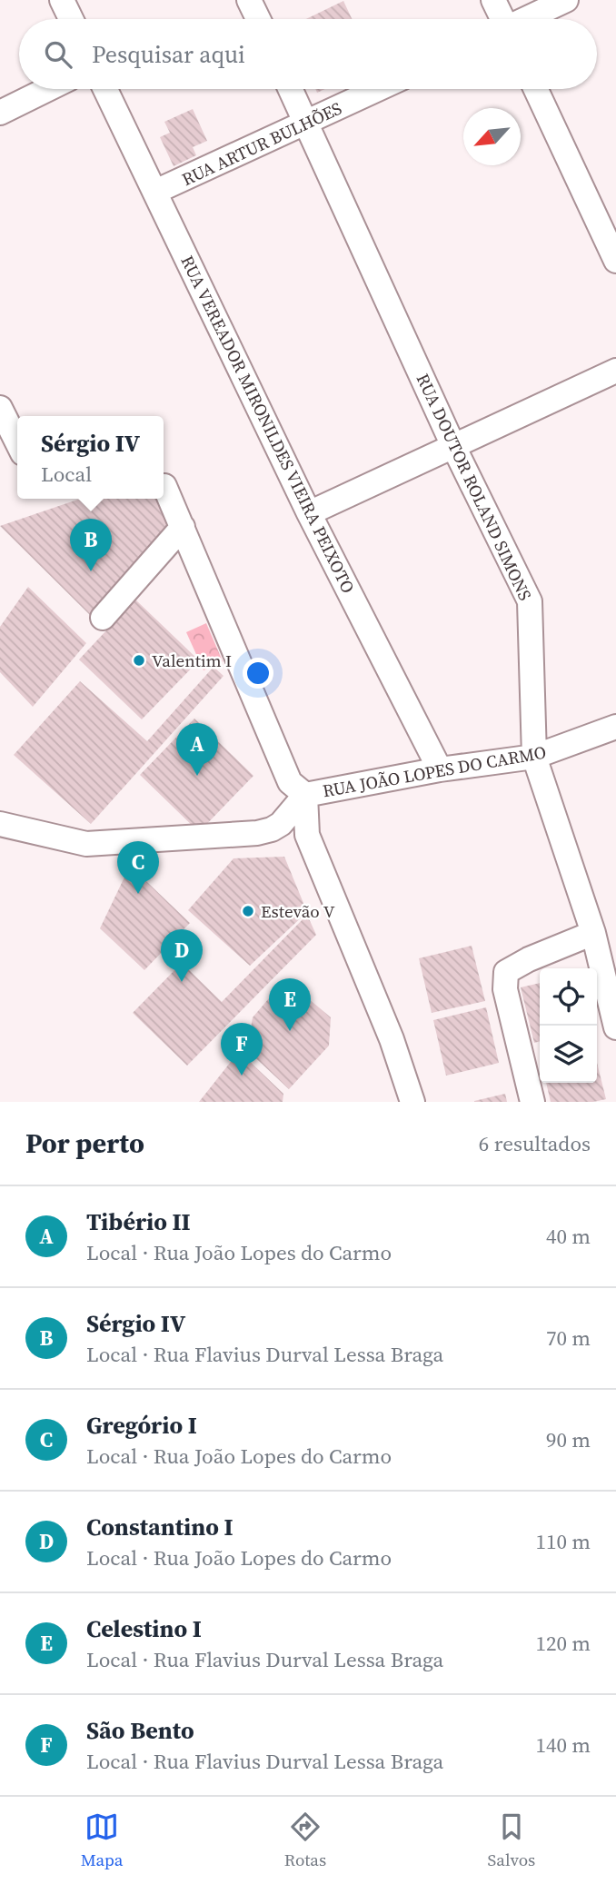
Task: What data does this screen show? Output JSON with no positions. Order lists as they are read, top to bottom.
{
  "streets": {
    "street": [
      "RUA ARTUR BULHÕES",
      "RUA VEREADOR MIRONILDES VIEIRA PEIXOTO",
      "RUA DOUTOR ROLAND SIMONS",
      "RUA JOÃO LOPES DO CARMO"
    ]
  },
  "crossings": [
    ["RUA ARTUR BULHÕES", "RUA VEREADOR MIRONILDES VIEIRA PEIXOTO"],
    ["RUA ARTUR BULHÕES", "RUA DOUTOR ROLAND SIMONS"],
    ["RUA VEREADOR MIRONILDES VIEIRA PEIXOTO", "RUA JOÃO LOPES DO CARMO"],
    ["RUA DOUTOR ROLAND SIMONS", "RUA JOÃO LOPES DO CARMO"]
  ],
  "places": ["Valentim I", "Estevão V"],
  "north": "bottom left",
  "page": {
    "search": "Pesquisar aqui",
    "popup": ["Sérgio IV", "Local"],
    "pins": [
      "B",
      "A",
      "C",
      "D",
      "E",
      "F"
    ],
    "heading": ["Por perto", "6 resultados"],
    "list": [
      {
        "mark": "A",
        "name": "Tibério II",
        "note": "Local · Rua João Lopes do Carmo",
        "value": "40 m"
      },
      {
        "mark": "B",
        "name": "Sérgio IV",
        "note": "Local · Rua Flavius Durval Lessa Braga",
        "value": "70 m"
      },
      {
        "mark": "C",
        "name": "Gregório I",
        "note": "Local · Rua João Lopes do Carmo",
        "value": "90 m"
      },
      {
        "mark": "D",
        "name": "Constantino I",
        "note": "Local · Rua João Lopes do Carmo",
        "value": "110 m"
      },
      {
        "mark": "E",
        "name": "Celestino I",
        "note": "Local · Rua Flavius Durval Lessa Braga",
        "value": "120 m"
      },
      {
        "mark": "F",
        "name": "São Bento",
        "note": "Local · Rua Flavius Durval Lessa Braga",
        "value": "140 m"
      }
    ],
    "nav": ["Mapa", "Rotas", "Salvos"]
  }
}
